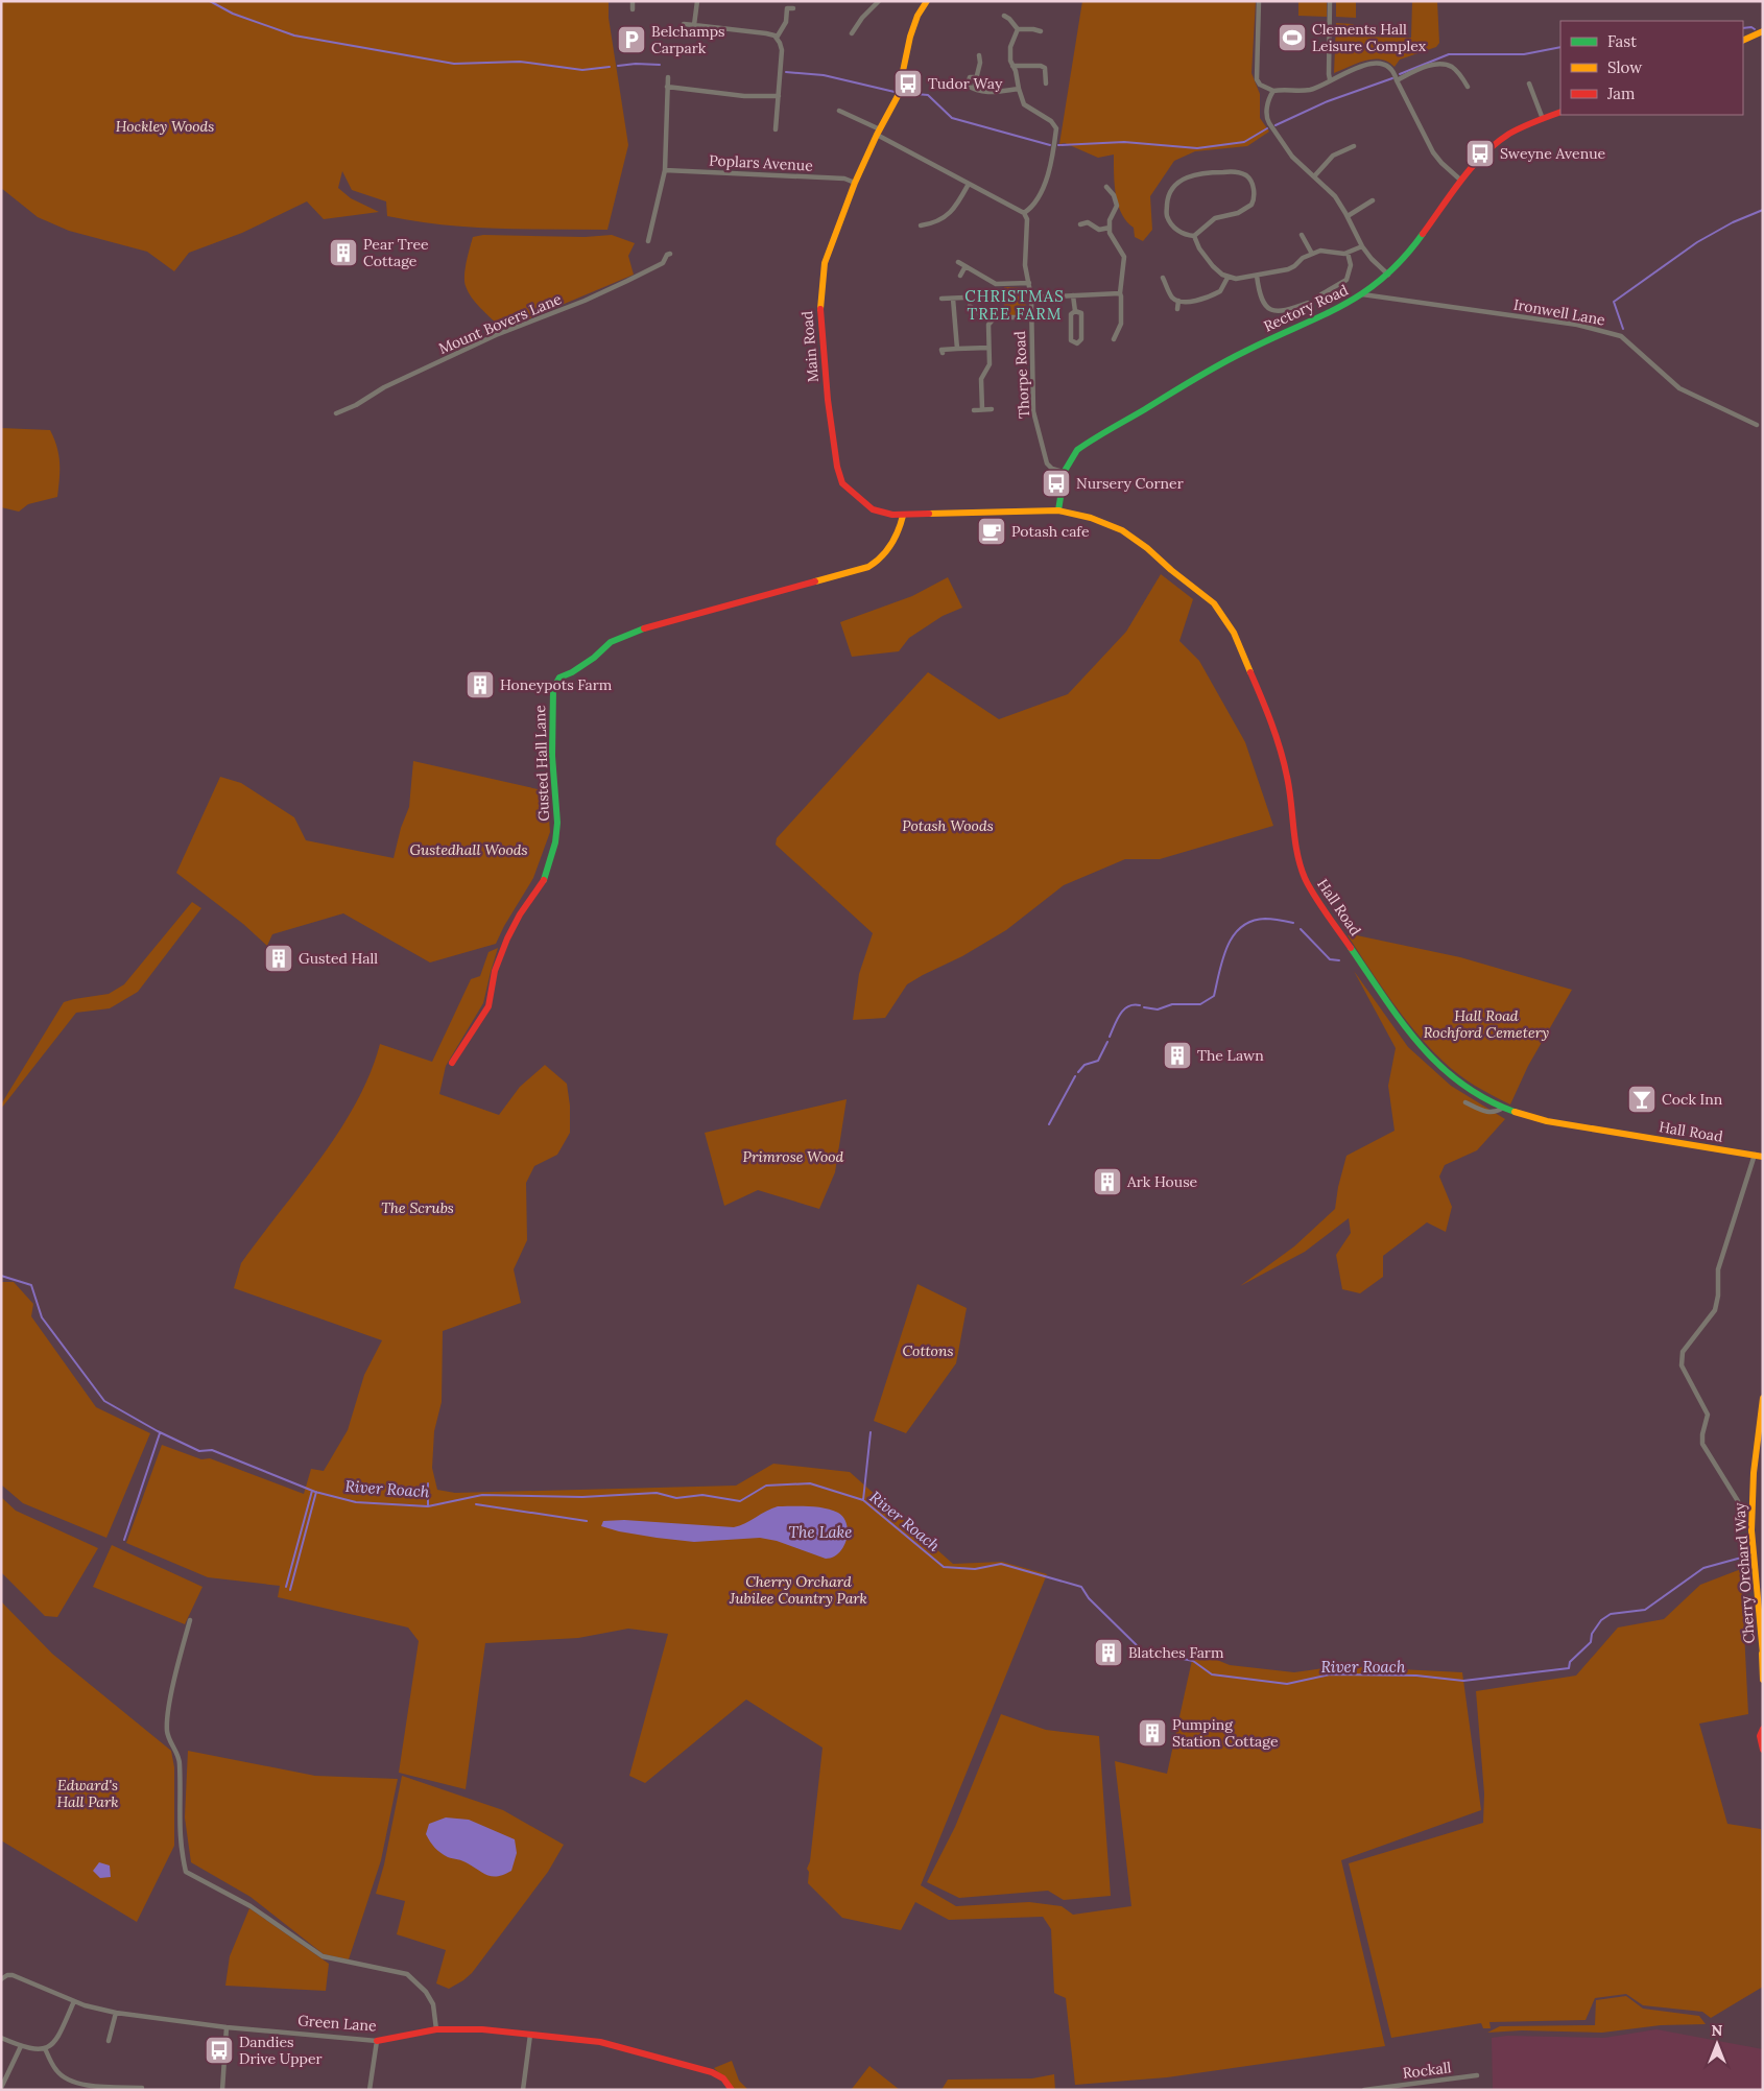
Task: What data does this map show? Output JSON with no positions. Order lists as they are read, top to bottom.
{
  "streets": {
    "main road": [
      "Rectory Road",
      "Main Road",
      "Gusted Hall Lane",
      "Hall Road",
      "Cherry Orchard Way",
      "Green Lane"
    ],
    "street": [
      "Poplars Avenue",
      "Ironwell Lane",
      "Mount Bovers Lane",
      "Thorpe Road",
      "Rockall"
    ]
  },
  "crossings": [
    ["Poplars Avenue", "Main Road"],
    ["Rectory Road", "Ironwell Lane"],
    ["Rectory Road", "Main Road"],
    ["Rectory Road", "Thorpe Road"],
    ["Rectory Road", "Hall Road"],
    ["Main Road", "Gusted Hall Lane"],
    ["Main Road", "Hall Road"]
  ],
  "districts": ["CHRISTMAS TREE FARM"],
  "water": ["River Roach", "The Lake"],
  "parks": [
    "Hockley Woods",
    "Potash Woods",
    "Gustedhall Woods",
    "Hall Road Rochford Cemetery",
    "Primrose Wood",
    "The Scrubs",
    "Cottons",
    "Cherry Orchard Jubilee Country Park",
    "Edward's Hall Park"
  ],
  "places": {
    "sports": ["Clements Hall Leisure Complex"],
    "parking": ["Belchamps Carpark"],
    "bus stop": [
      "Tudor Way",
      "Sweyne Avenue",
      "Nursery Corner",
      "Dandies Drive Upper"
    ],
    "building": [
      "Pear Tree Cottage",
      "Honeypots Farm",
      "Gusted Hall",
      "The Lawn",
      "Ark House",
      "Blatches Farm",
      "Pumping Station Cottage"
    ],
    "cafe": ["Potash cafe"],
    "bar": ["Cock Inn"]
  },
  "legend": ["Fast", "Slow", "Jam"],
  "north": "top"
}
